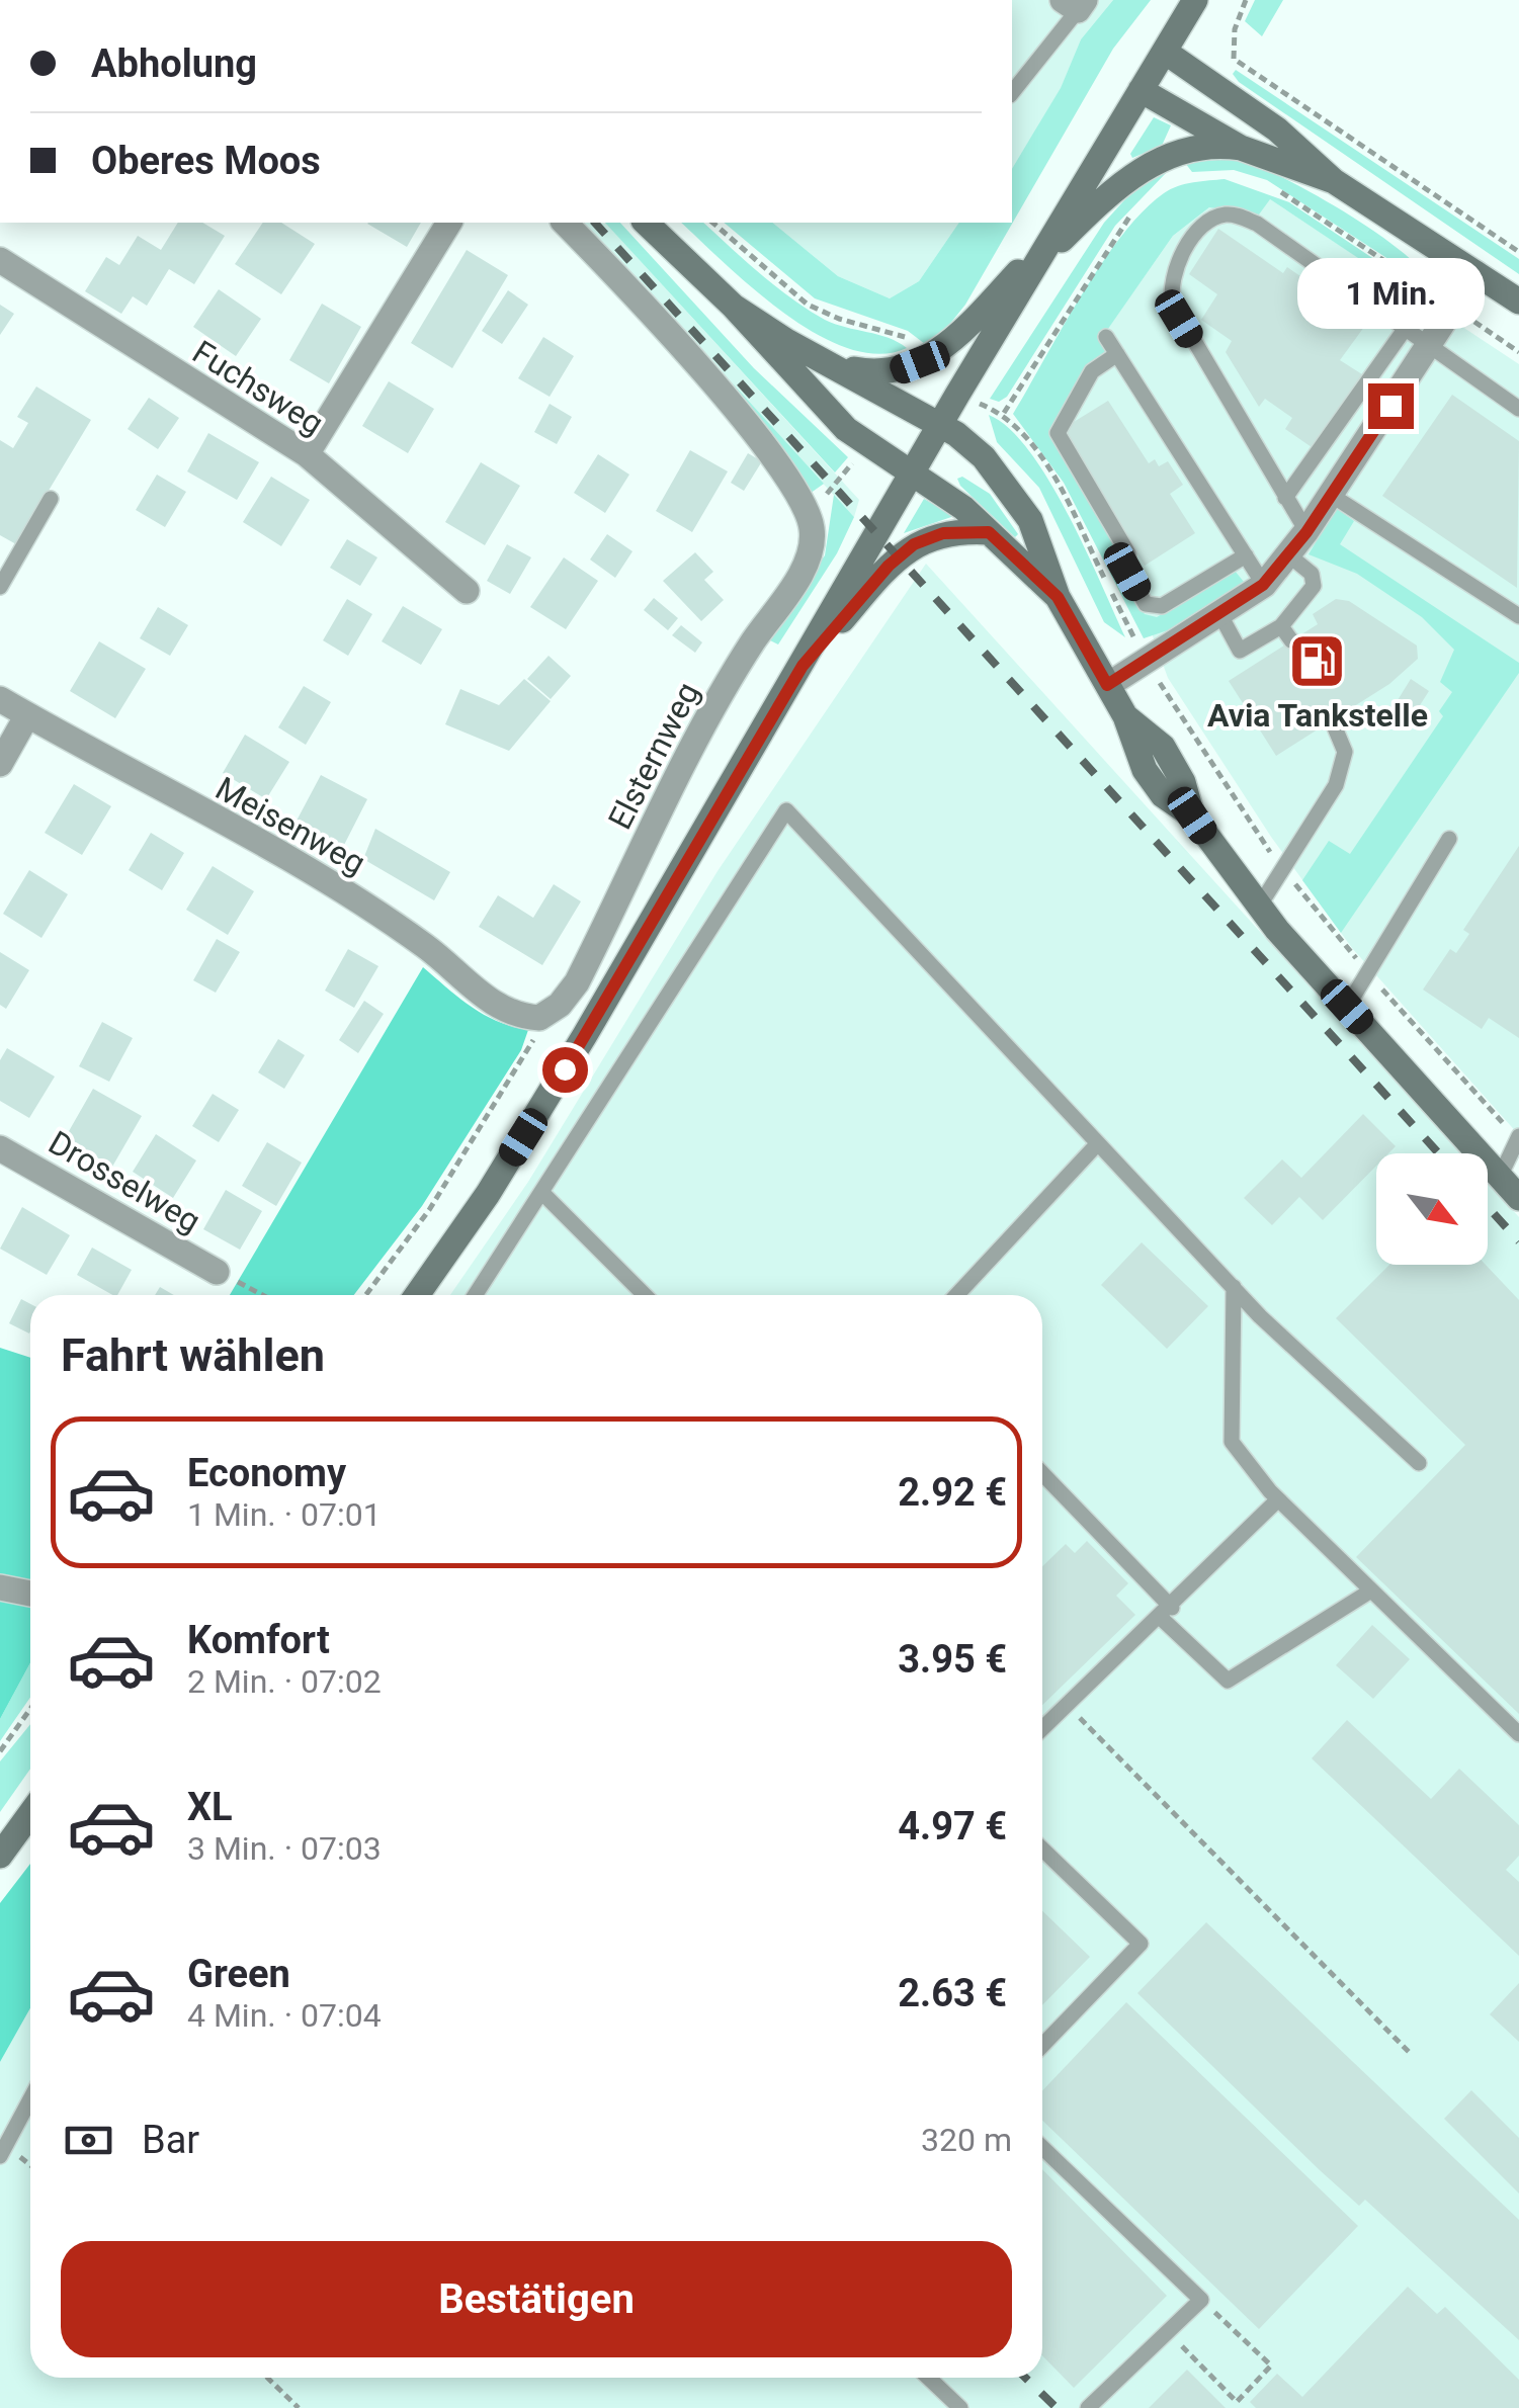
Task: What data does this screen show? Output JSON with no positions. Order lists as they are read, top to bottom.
{
  "streets": {
    "street": [
      "Fuchsweg",
      "Elsternweg",
      "Meisenweg",
      "Drosselweg"
    ]
  },
  "crossings": [
    ["Elsternweg", "Meisenweg"]
  ],
  "places": {
    "fuel station": ["Avia Tankstelle"]
  },
  "north": "bottom right",
  "page": {
    "banner": ["Abholung", "Oberes Moos"],
    "bubble": "1 Min.",
    "heading": "Fahrt wählen",
    "list": [
      {
        "name": "Economy",
        "note": "1 Min. · 07:01",
        "value": "2.92 €"
      },
      {
        "name": "Komfort",
        "note": "2 Min. · 07:02",
        "value": "3.95 €"
      },
      {
        "name": "XL",
        "note": "3 Min. · 07:03",
        "value": "4.97 €"
      },
      {
        "name": "Green",
        "note": "4 Min. · 07:04",
        "value": "2.63 €"
      }
    ],
    "pay": ["Bar", "320 m"],
    "buttons": "Bestätigen"
  }
}
